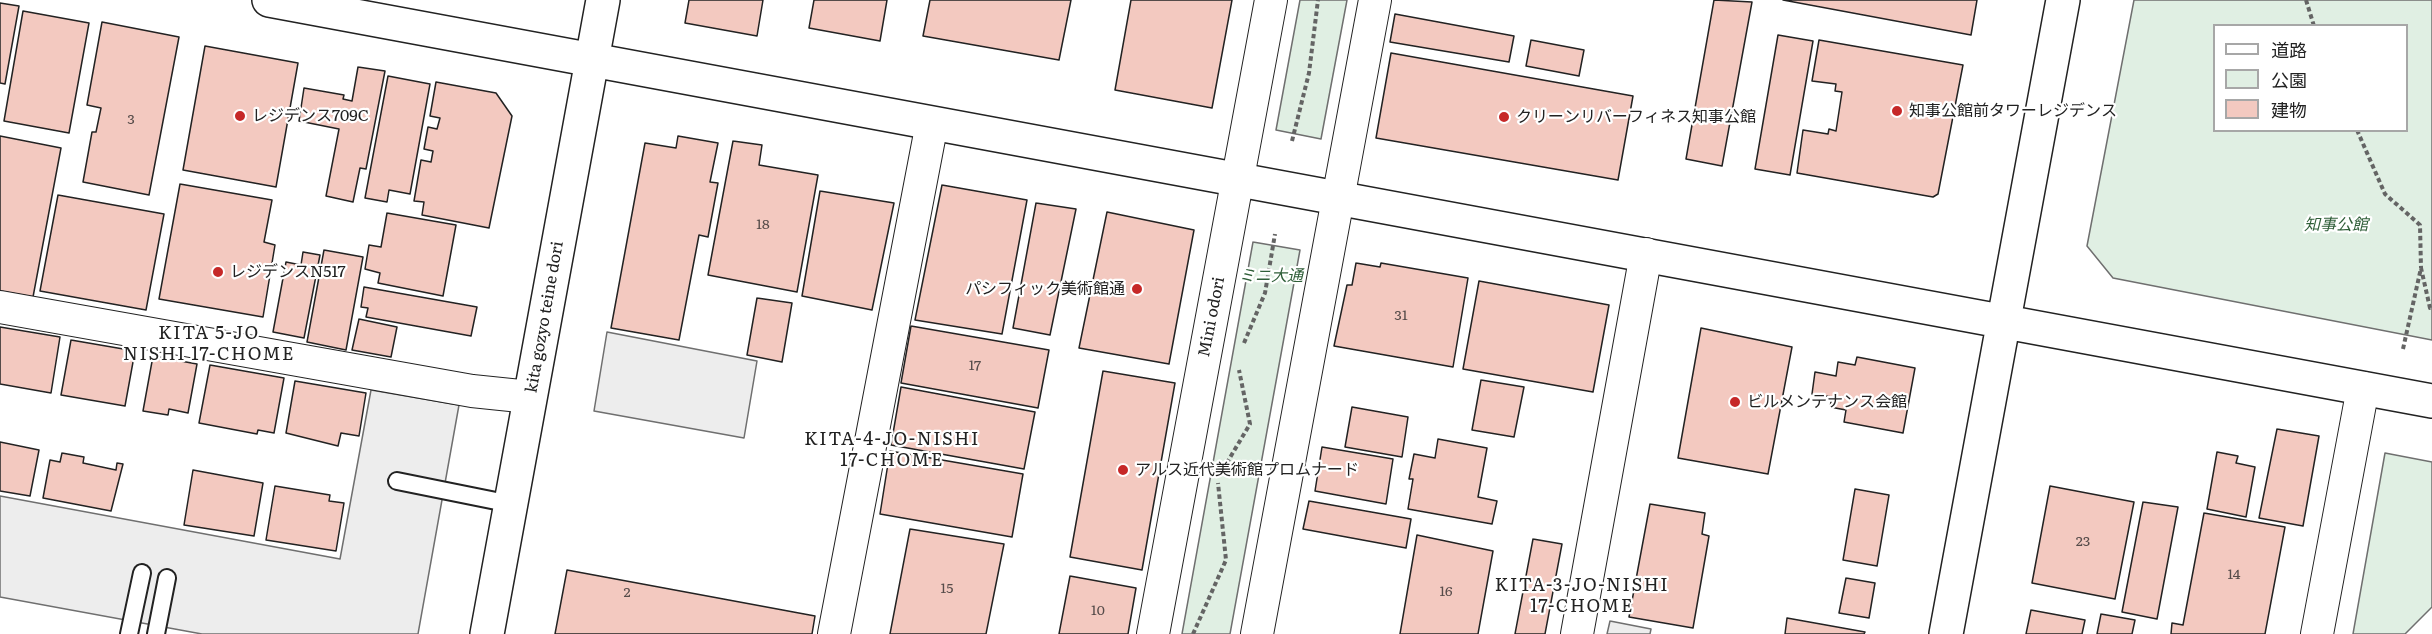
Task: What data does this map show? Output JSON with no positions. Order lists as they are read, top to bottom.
{
  "streets": {
    "street": ["kita gozyo teine dori", "Mini odori"]
  },
  "districts": ["KITA 5-JO NISHI 17-CHOME", "KITA-4-JO-NISHI 17-CHOME", "KITA-3-JO-NISHI 17-CHOME"],
  "parks": ["知事公館", "ミニ大通"],
  "places": [
    "知事公館前タワーレジデンス",
    "レジデンス709C",
    "クリーンリバーフィネス知事公館",
    "レジデンスN517",
    "パシフィック美術館通",
    "ビルメンテナンス会館",
    "アルス近代美術館プロムナード"
  ],
  "house_numbers": [
    "3",
    "18",
    "31",
    "17",
    "23",
    "14",
    "15",
    "16",
    "2",
    "10"
  ],
  "legend": ["道路", "公園", "建物"]
}
